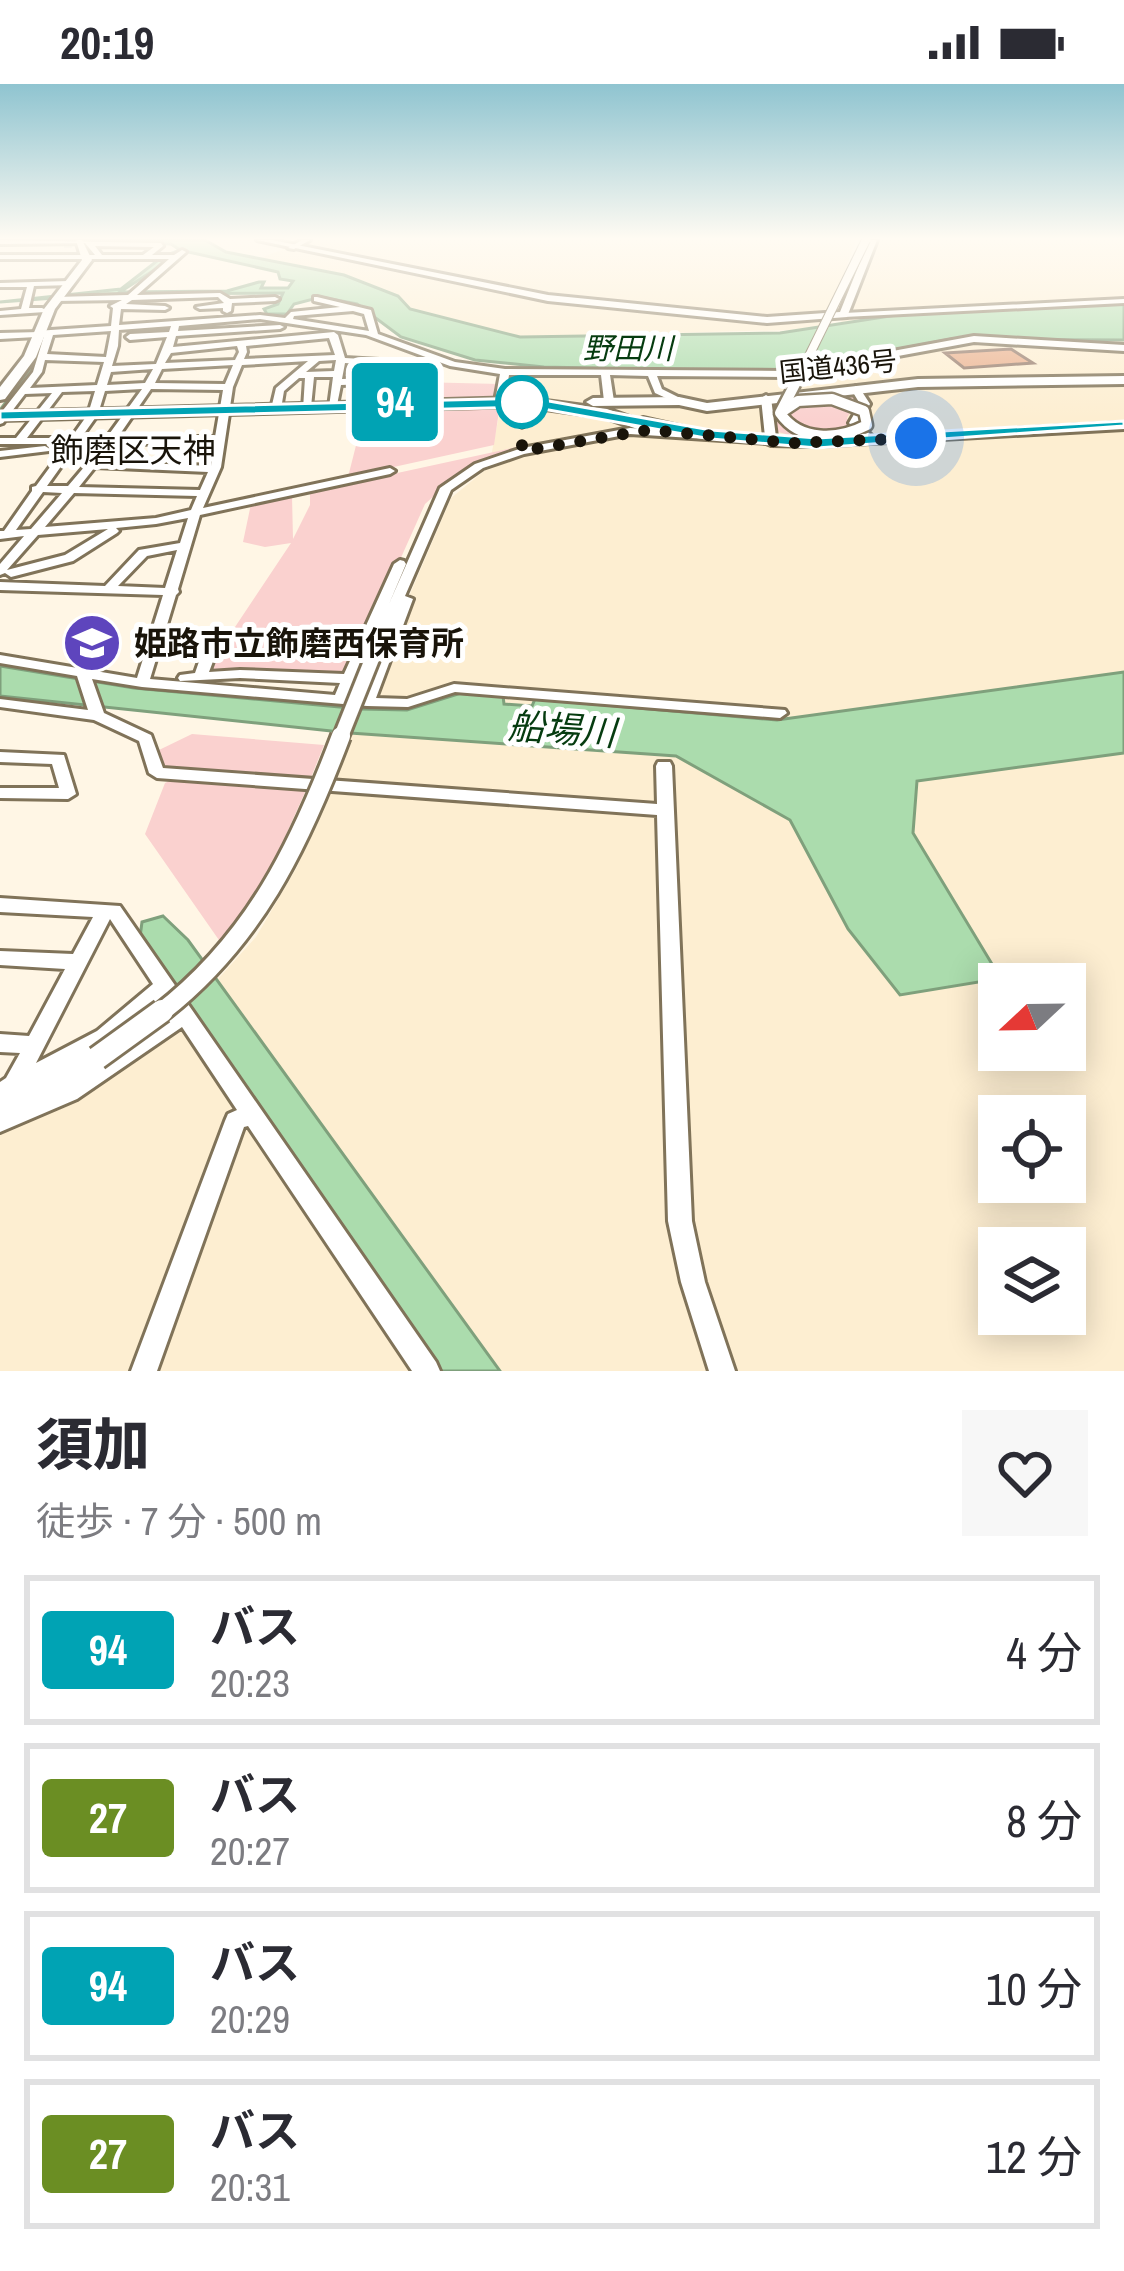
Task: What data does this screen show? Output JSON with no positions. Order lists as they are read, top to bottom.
{
  "streets": {
    "highway": ["国道436号"]
  },
  "districts": ["飾磨区天神"],
  "water": ["野田川", "船場川"],
  "places": {
    "school or university": ["姫路市立飾磨西保育所"]
  },
  "lines": ["bus line 94"],
  "north": "left",
  "page": {
    "status": "20:19",
    "on_map": "94",
    "heading": ["須加", "徒歩 · 7 分 · 500 m"],
    "list": [
      {
        "mark": "94",
        "name": "バス",
        "note": "20:23",
        "value": "4 分"
      },
      {
        "mark": "27",
        "name": "バス",
        "note": "20:27",
        "value": "8 分"
      },
      {
        "mark": "94",
        "name": "バス",
        "note": "20:29",
        "value": "10 分"
      },
      {
        "mark": "27",
        "name": "バス",
        "note": "20:31",
        "value": "12 分"
      }
    ]
  }
}
